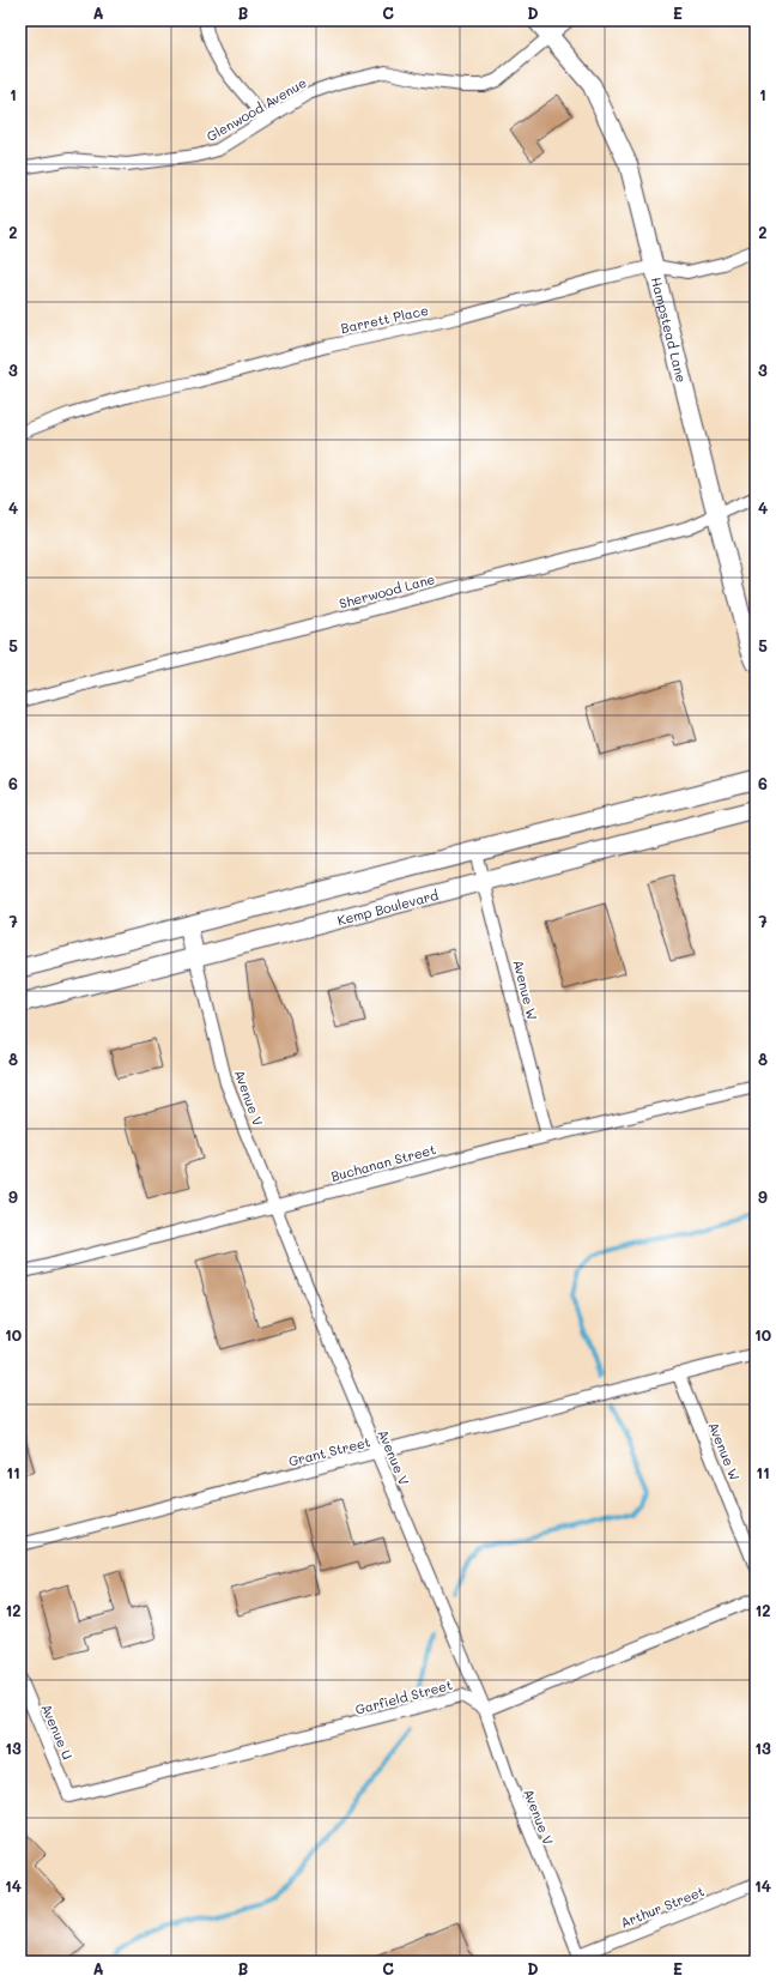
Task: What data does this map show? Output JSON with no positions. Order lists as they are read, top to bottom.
{
  "streets": {
    "main road": ["Hampstead Lane", "Kemp Boulevard"],
    "street": [
      "Glenwood Avenue",
      "Barrett Place",
      "Sherwood Lane",
      "Avenue W",
      "Avenue V",
      "Buchanan Street",
      "Grant Street",
      "Garfield Street",
      "Avenue U",
      "Arthur Street"
    ]
  },
  "crossings": [
    ["Glenwood Avenue", "Hampstead Lane"],
    ["Barrett Place", "Hampstead Lane"],
    ["Hampstead Lane", "Sherwood Lane"],
    ["Kemp Boulevard", "Avenue W"],
    ["Kemp Boulevard", "Avenue V"],
    ["Avenue W", "Buchanan Street"],
    ["Avenue W", "Grant Street"],
    ["Avenue V", "Buchanan Street"],
    ["Avenue V", "Grant Street"],
    ["Avenue V", "Garfield Street"],
    ["Avenue V", "Arthur Street"],
    ["Garfield Street", "Avenue U"]
  ],
  "grid": {
    "columns": [
      "A",
      "B",
      "C",
      "D",
      "E"
    ],
    "rows": [
      "1",
      "2",
      "3",
      "4",
      "5",
      "6",
      "7",
      "8",
      "9",
      "10",
      "11",
      "12",
      "13",
      "14"
    ]
  }
}
